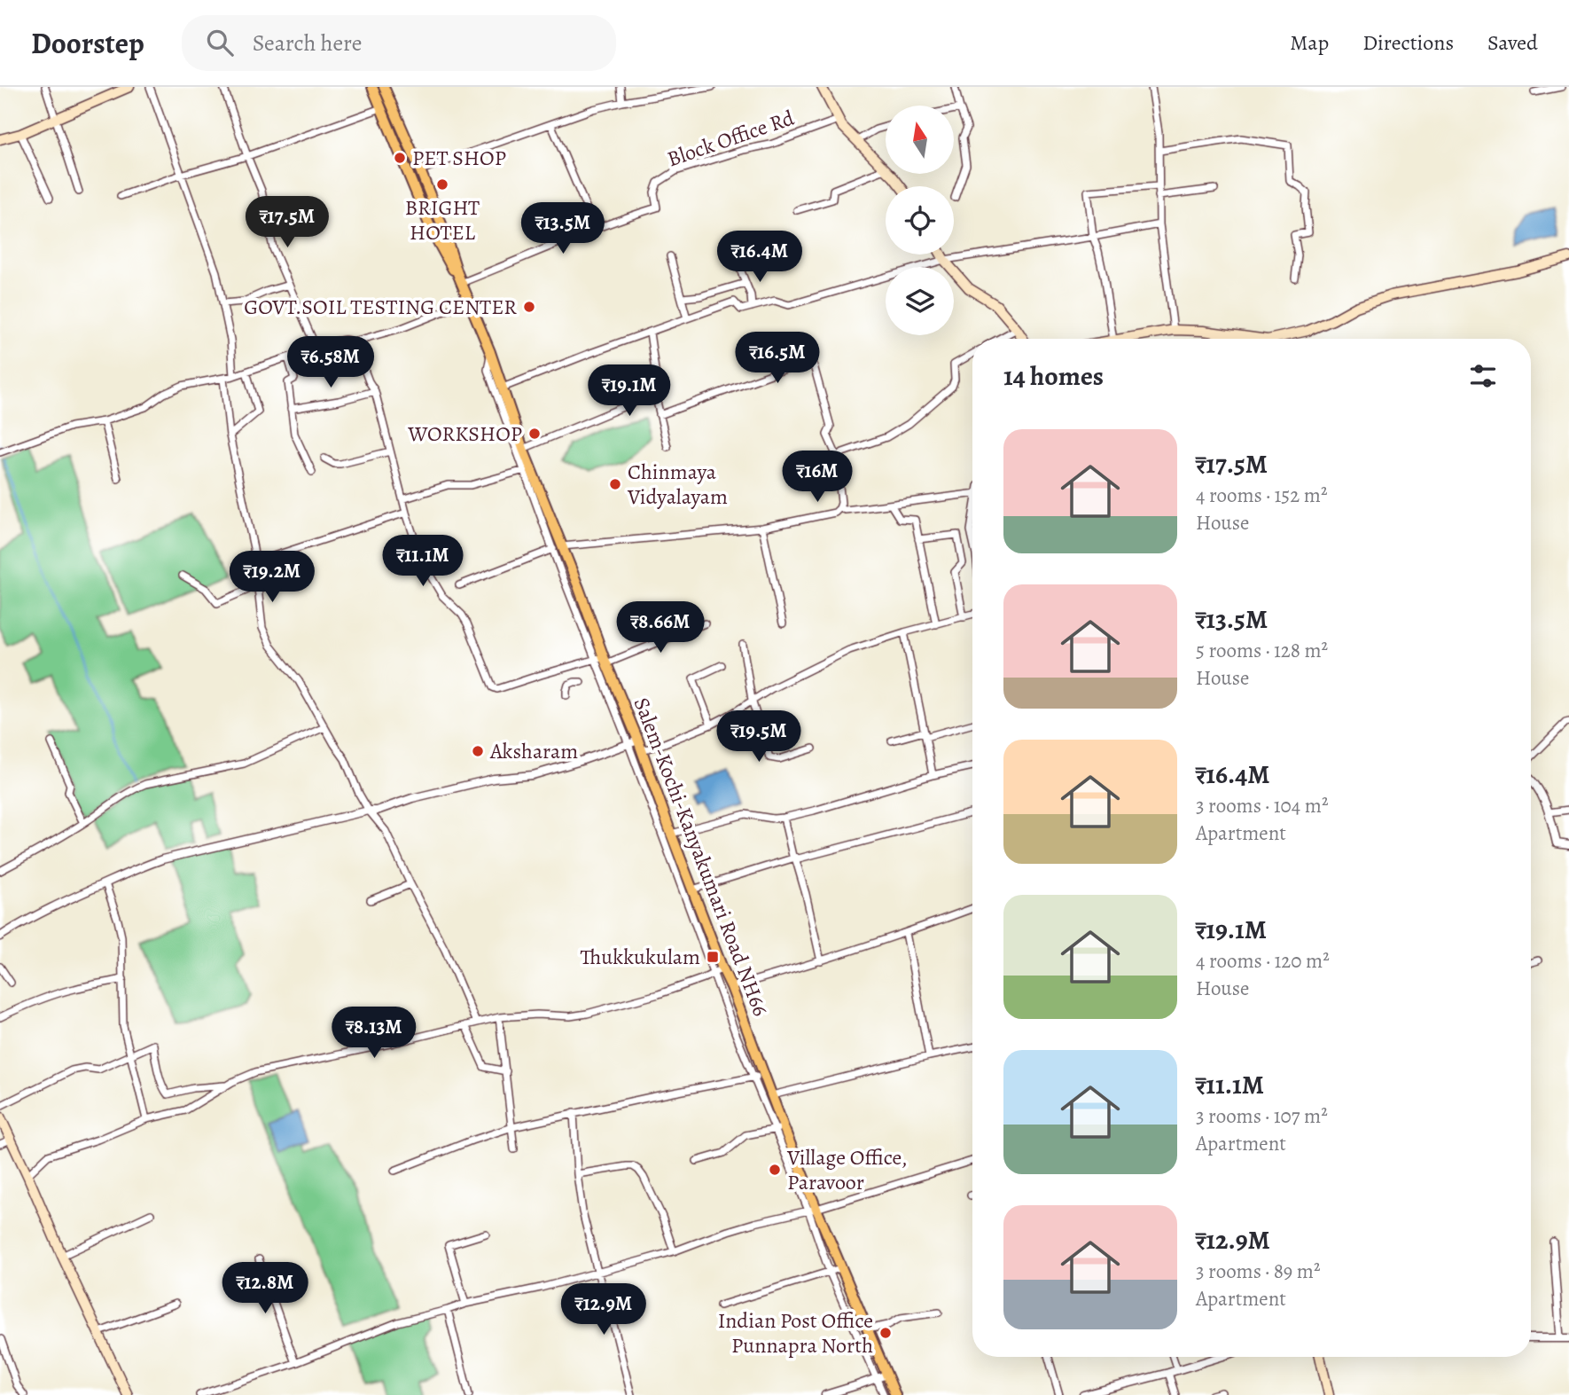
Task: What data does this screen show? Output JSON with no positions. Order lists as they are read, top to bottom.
{
  "streets": {
    "highway": ["Salem-Kochi-Kanyakumari Road NH66"],
    "street": ["Block Office Rd"]
  },
  "places": {
    "other": [
      "PET SHOP",
      "BRIGHT HOTEL",
      "GOVT.SOIL TESTING CENTER",
      "WORKSHOP",
      "Chinmaya Vidyalayam",
      "Aksharam",
      "Village Office, Paravoor",
      "Indian Post Office Punnapra North"
    ],
    "transit": ["Thukkukulam"]
  },
  "north": "top",
  "page": {
    "header": "Doorstep",
    "search": "Search here",
    "nav": ["Map", "Directions", "Saved"],
    "price": [
      "₹17.5M",
      "₹13.5M",
      "₹16.4M",
      "₹16.5M",
      "₹6.58M",
      "₹19.1M",
      "₹16M",
      "₹11.1M",
      "₹19.2M",
      "₹8.66M",
      "₹19.5M",
      "₹8.13M",
      "₹12.8M",
      "₹12.9M"
    ],
    "heading": "14 homes",
    "list": [
      {
        "name": "₹17.5M",
        "note": "4 rooms · 152 m² · House"
      },
      {
        "name": "₹13.5M",
        "note": "5 rooms · 128 m² · House"
      },
      {
        "name": "₹16.4M",
        "note": "3 rooms · 104 m² · Apartment"
      },
      {
        "name": "₹19.1M",
        "note": "4 rooms · 120 m² · House"
      },
      {
        "name": "₹11.1M",
        "note": "3 rooms · 107 m² · Apartment"
      },
      {
        "name": "₹12.9M",
        "note": "3 rooms · 89 m² · Apartment"
      }
    ]
  }
}
